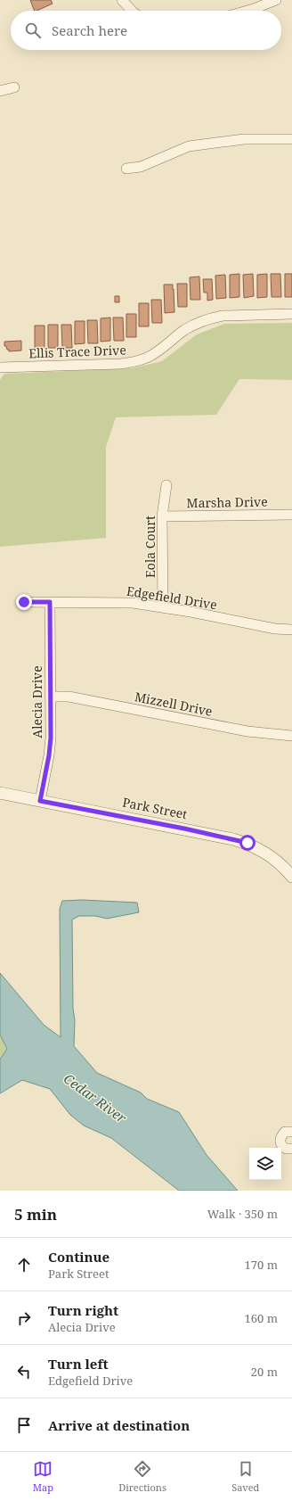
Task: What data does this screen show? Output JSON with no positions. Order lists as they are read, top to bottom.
{
  "streets": {
    "street": [
      "Ellis Trace Drive",
      "Marsha Drive",
      "Eola Court",
      "Edgefield Drive",
      "Alecia Drive",
      "Mizzell Drive",
      "Park Street"
    ]
  },
  "crossings": [
    ["Marsha Drive", "Eola Court"],
    ["Eola Court", "Edgefield Drive"],
    ["Edgefield Drive", "Alecia Drive"],
    ["Alecia Drive", "Mizzell Drive"],
    ["Alecia Drive", "Park Street"]
  ],
  "water": ["Cedar River"],
  "page": {
    "search": "Search here",
    "heading": ["5 min", "Walk · 350 m"],
    "list": [
      ["Continue", "Park Street", "170 m"],
      ["Turn right", "Alecia Drive", "160 m"],
      ["Turn left", "Edgefield Drive", "20 m"],
      "Arrive at destination"
    ],
    "nav": ["Map", "Directions", "Saved"]
  }
}
